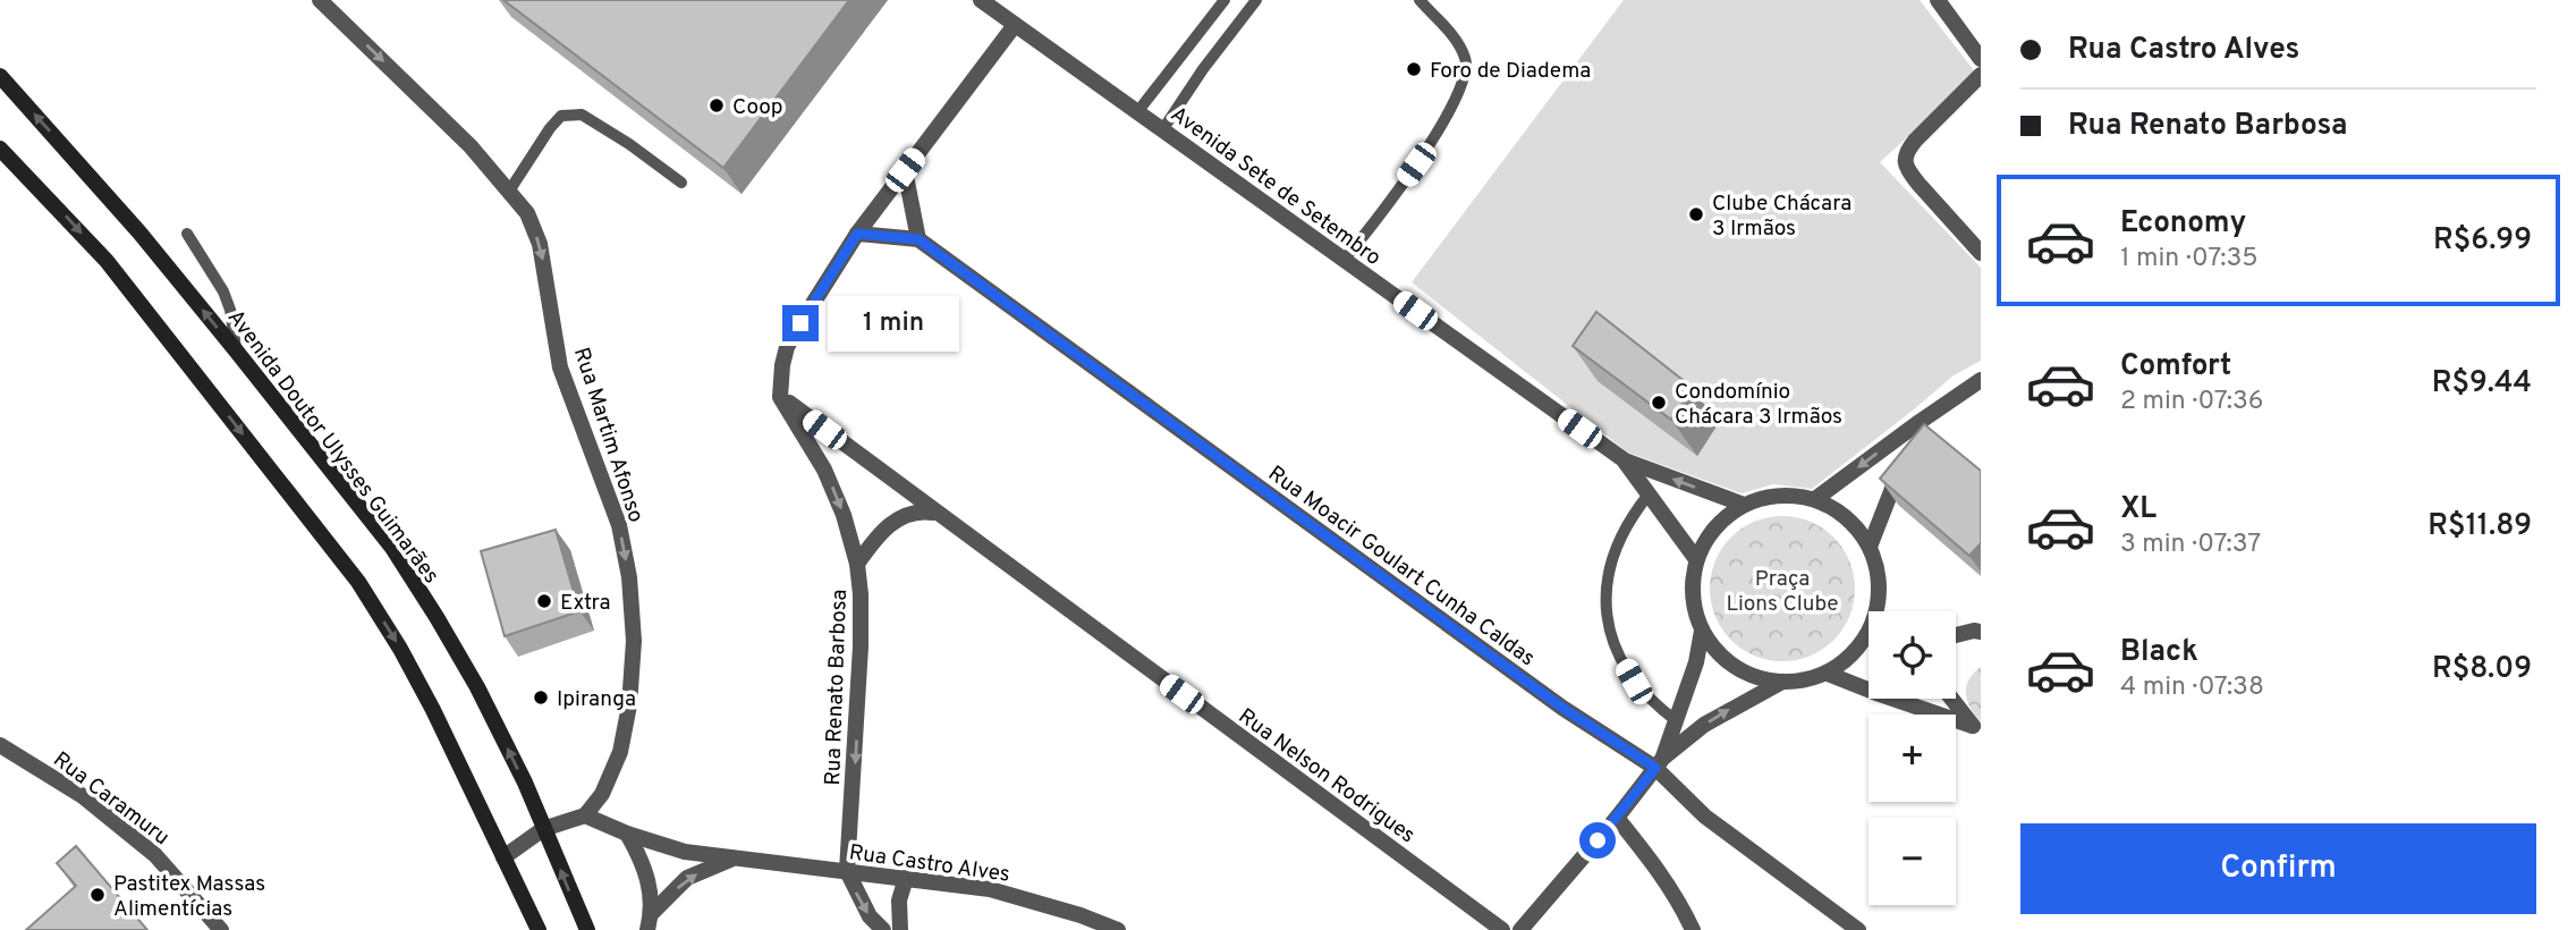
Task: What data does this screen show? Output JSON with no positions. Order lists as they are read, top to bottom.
{
  "streets": {
    "main road": ["Avenida Doutor Ulysses Guimarães"],
    "street": [
      "Avenida Sete de Setembro",
      "Rua Martim Afonso",
      "Rua Moacir Goulart Cunha Caldas",
      "Rua Renato Barbosa",
      "Rua Nelson Rodrigues",
      "Rua Caramuru",
      "Rua Castro Alves"
    ]
  },
  "crossings": [
    ["Rua Martim Afonso", "Rua Castro Alves"],
    ["Rua Renato Barbosa", "Rua Nelson Rodrigues"],
    ["Rua Renato Barbosa", "Rua Castro Alves"]
  ],
  "one_way": ["Rua Martim Afonso", "Rua Renato Barbosa"],
  "parks": ["Praça Lions Clube"],
  "places": [
    "Foro de Diadema",
    "Coop",
    "Clube Chácara 3 Irmãos",
    "Condomínio Chácara 3 Irmãos",
    "Extra",
    "Ipiranga",
    "Pastitex Massas Alimentícias"
  ],
  "page": {
    "banner": ["Rua Castro Alves", "Rua Renato Barbosa"],
    "list": [
      {
        "name": "Economy",
        "note": "1 min · 07:35",
        "value": "R$6.99"
      },
      {
        "name": "Comfort",
        "note": "2 min · 07:36",
        "value": "R$9.44"
      },
      {
        "name": "XL",
        "note": "3 min · 07:37",
        "value": "R$11.89"
      },
      {
        "name": "Black",
        "note": "4 min · 07:38",
        "value": "R$8.09"
      }
    ],
    "bubble": "1 min",
    "map_buttons": ["+", "−"],
    "buttons": "Confirm"
  }
}
